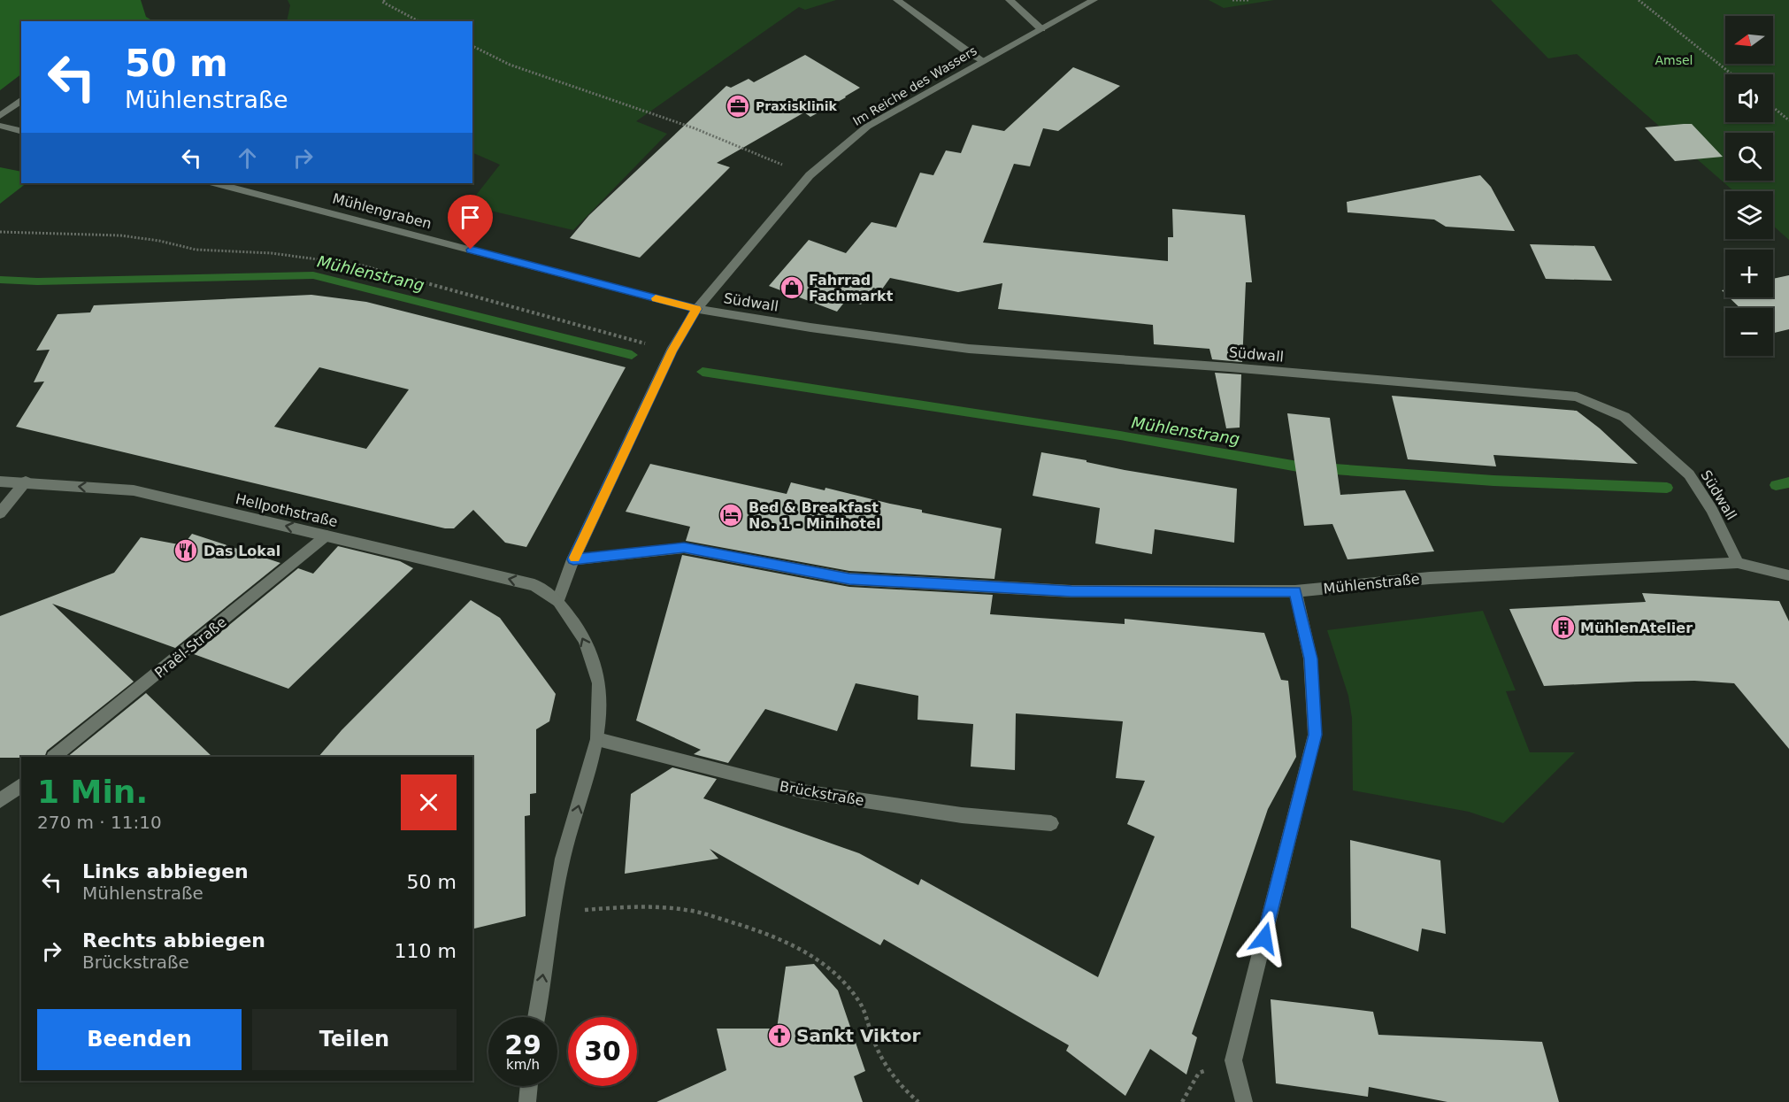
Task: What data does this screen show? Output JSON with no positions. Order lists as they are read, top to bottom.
{
  "streets": {
    "street": [
      "Im Reiche des Wassers",
      "Mühlengraben",
      "Südwall",
      "Hellpothstraße",
      "Mühlenstraße",
      "Praël-Straße",
      "Brückstraße"
    ]
  },
  "crossings": [
    ["Im Reiche des Wassers", "Mühlengraben"],
    ["Im Reiche des Wassers", "Südwall"],
    ["Im Reiche des Wassers", "Mühlenstraße"],
    ["Mühlengraben", "Südwall"],
    ["Südwall", "Mühlenstraße"],
    ["Hellpothstraße", "Praël-Straße"]
  ],
  "one_way": ["Hellpothstraße"],
  "water": ["Mühlenstrang"],
  "parks": ["Amsel"],
  "places": {
    "office": ["Praxisklinik"],
    "shop": ["Fahrrad Fachmarkt"],
    "hotel": ["Bed & Breakfast No. 1 - Minihotel"],
    "restaurant": ["Das Lokal"],
    "building": ["MühlenAtelier"],
    "church": ["Sankt Viktor"]
  },
  "north": "left",
  "page": {
    "map_buttons": ["+", "−"],
    "turn": ["50 m", "Mühlenstraße"],
    "heading": ["1 Min.", "270 m · 11:10"],
    "list": [
      {
        "name": "Links abbiegen",
        "note": "Mühlenstraße",
        "value": "50 m"
      },
      {
        "name": "Rechts abbiegen",
        "note": "Brückstraße",
        "value": "110 m"
      }
    ],
    "buttons": ["Beenden", "Teilen"],
    "speed": "29 km/h",
    "limit": "30"
  }
}
